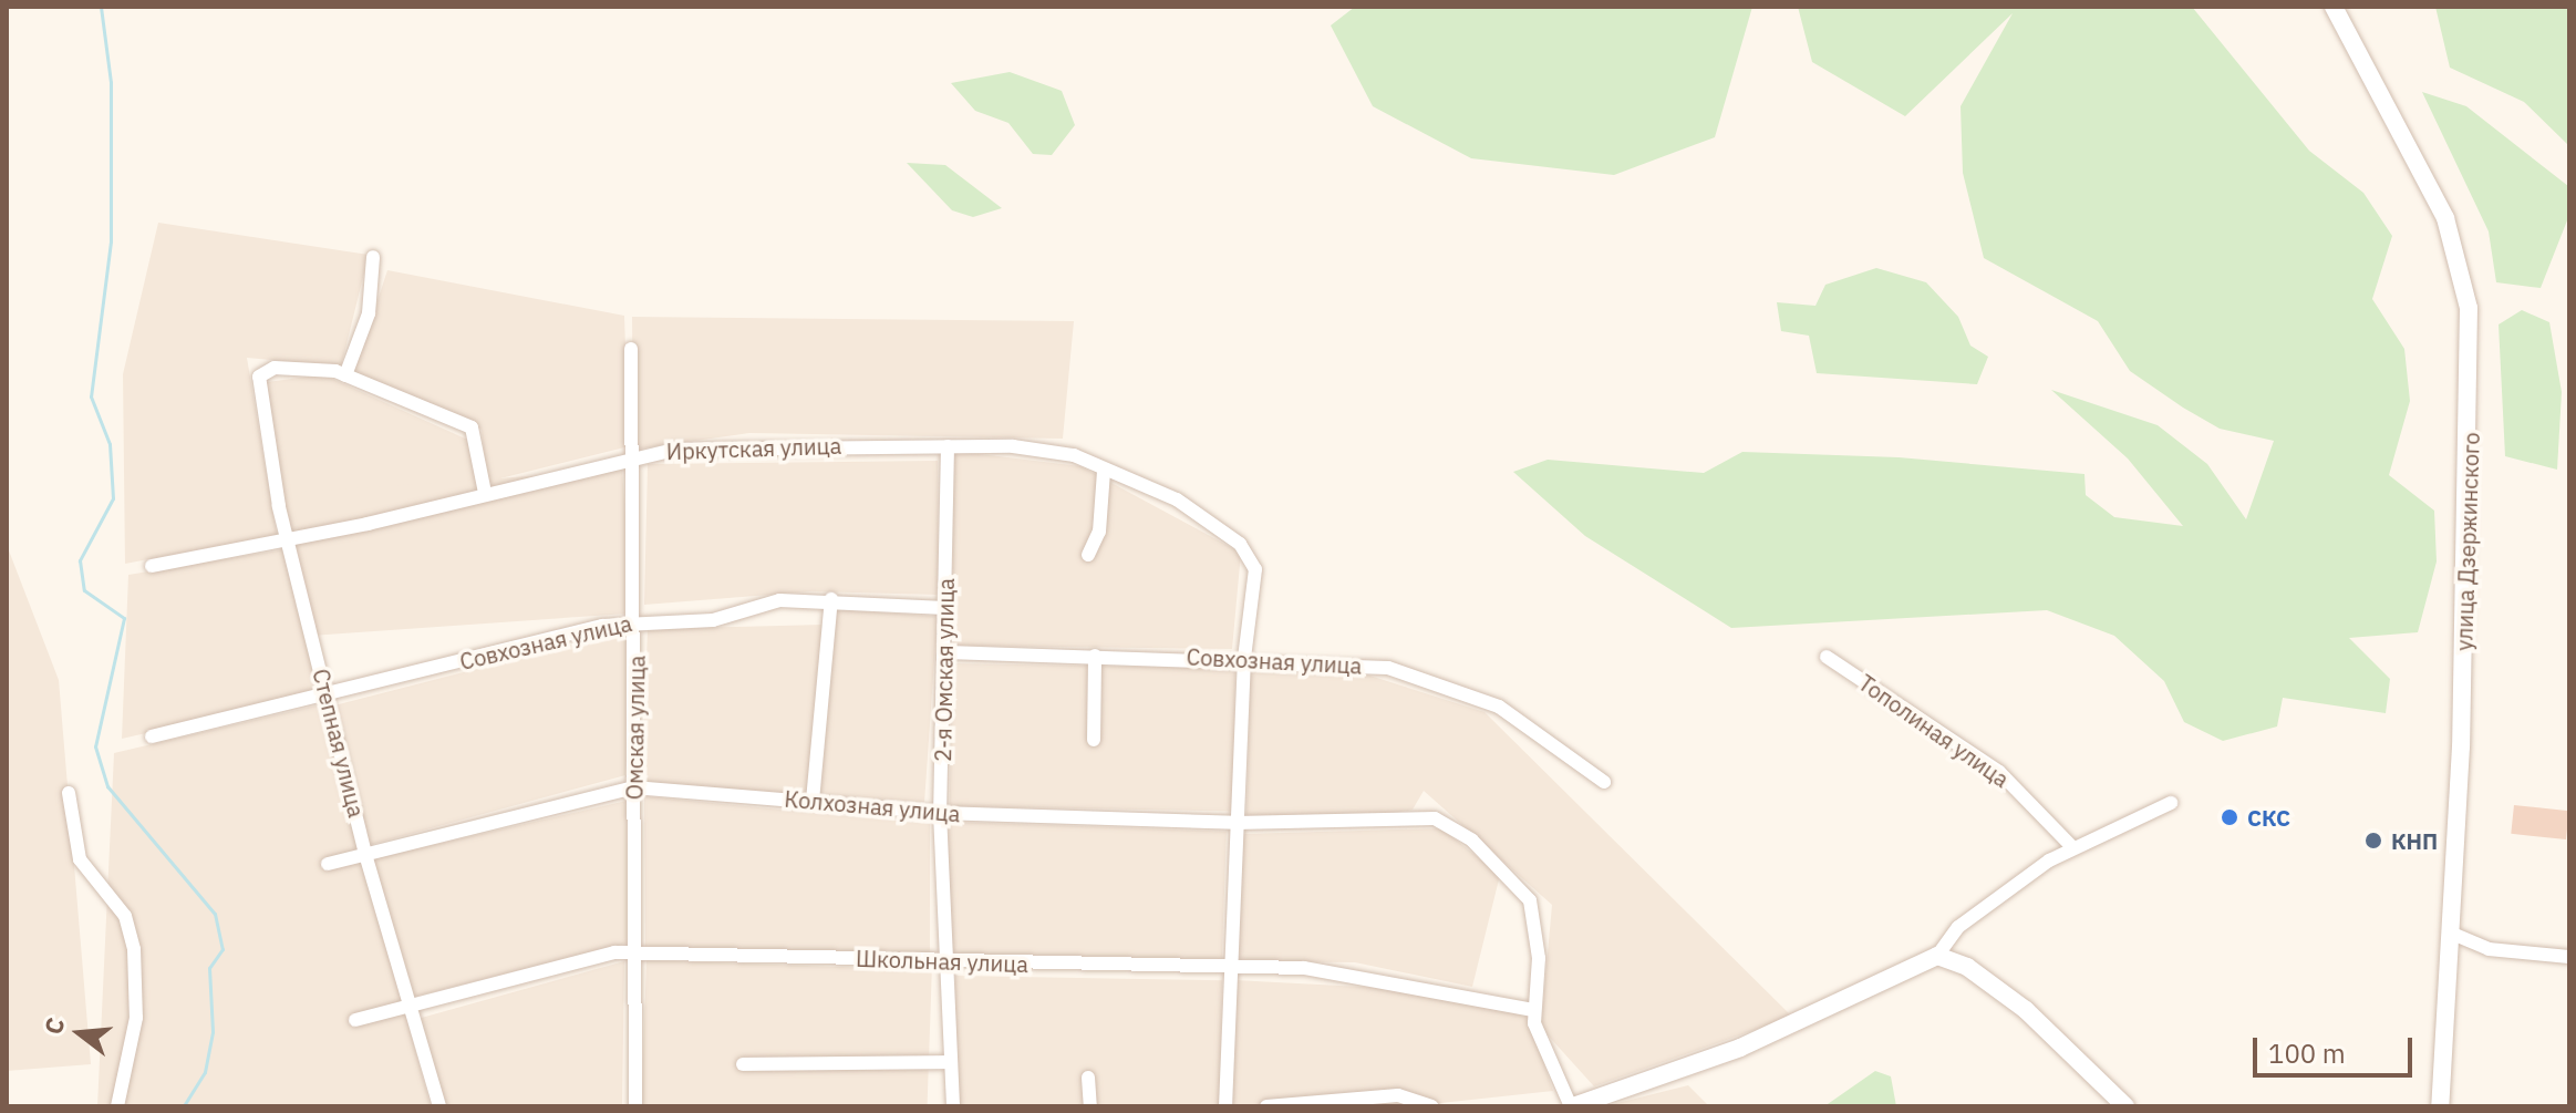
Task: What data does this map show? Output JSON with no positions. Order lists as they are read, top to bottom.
{
  "streets": {
    "main road": ["улица Дзержинского"],
    "street": [
      "Иркутская улица",
      "Совхозная улица",
      "2-я Омская улица",
      "Омская улица",
      "Тополиная улица",
      "Степная улица",
      "Колхозная улица",
      "Школьная улица"
    ]
  },
  "crossings": [
    ["Иркутская улица", "Совхозная улица"],
    ["Иркутская улица", "2-я Омская улица"],
    ["Иркутская улица", "Омская улица"],
    ["Иркутская улица", "Степная улица"],
    ["Совхозная улица", "2-я Омская улица"],
    ["Совхозная улица", "Омская улица"],
    ["Совхозная улица", "Степная улица"],
    ["2-я Омская улица", "Колхозная улица"],
    ["2-я Омская улица", "Школьная улица"],
    ["Омская улица", "Колхозная улица"],
    ["Омская улица", "Школьная улица"],
    ["Степная улица", "Колхозная улица"],
    ["Степная улица", "Школьная улица"],
    ["Колхозная улица", "Школьная улица"]
  ],
  "places": ["СКС", "КНП"],
  "scale_bar": "100 m",
  "north": "left"
}
